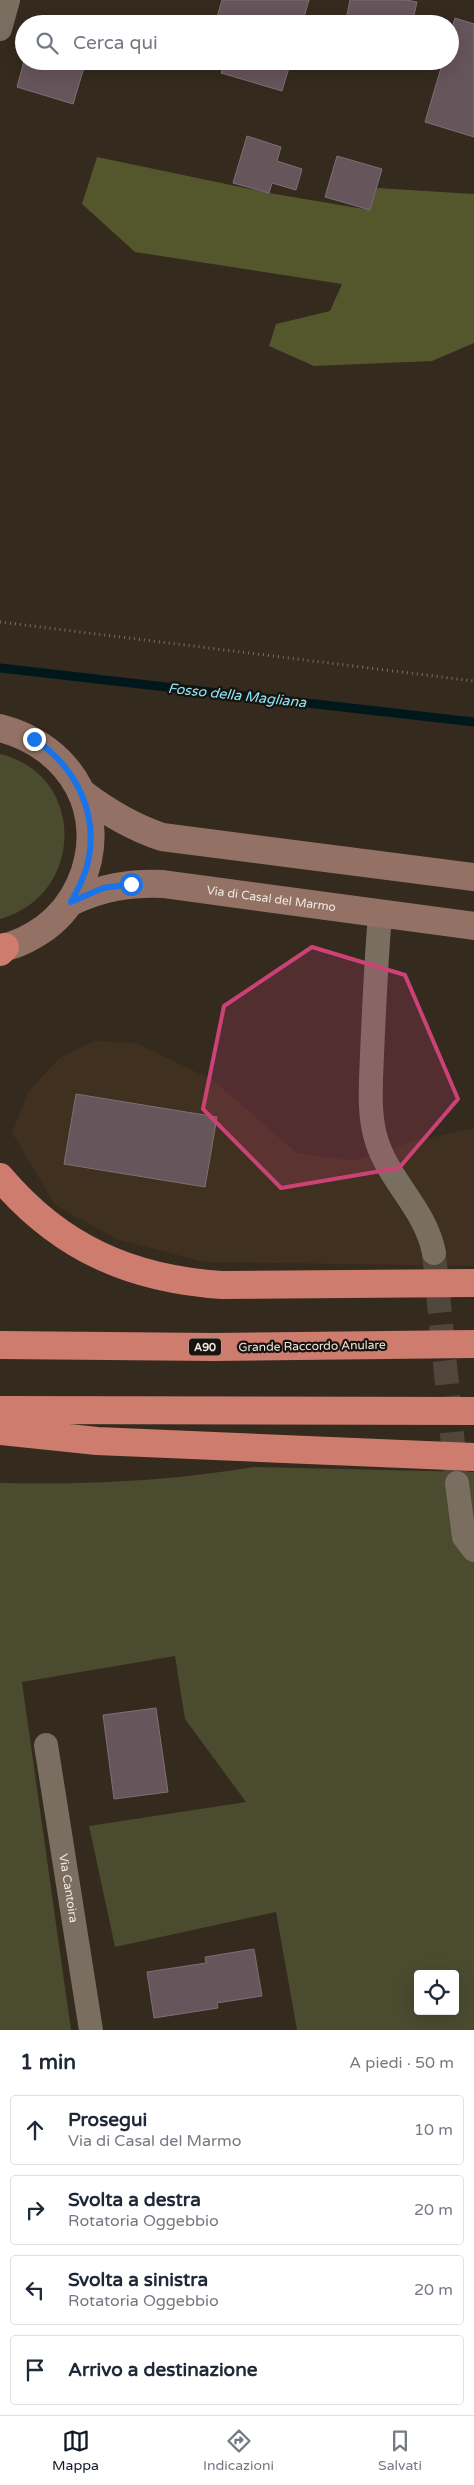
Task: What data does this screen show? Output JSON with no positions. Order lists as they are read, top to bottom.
{
  "streets": {
    "highway": ["Grande Raccordo Anulare", "A90"],
    "main road": ["Via di Casal del Marmo"],
    "street": ["Via Cantoira"]
  },
  "water": ["Fosso della Magliana"],
  "page": {
    "search": "Cerca qui",
    "heading": ["1 min", "A piedi · 50 m"],
    "list": [
      ["Prosegui", "Via di Casal del Marmo", "10 m"],
      ["Svolta a destra", "Rotatoria Oggebbio", "20 m"],
      ["Svolta a sinistra", "Rotatoria Oggebbio", "20 m"],
      "Arrivo a destinazione"
    ],
    "nav": ["Mappa", "Indicazioni", "Salvati"]
  }
}
